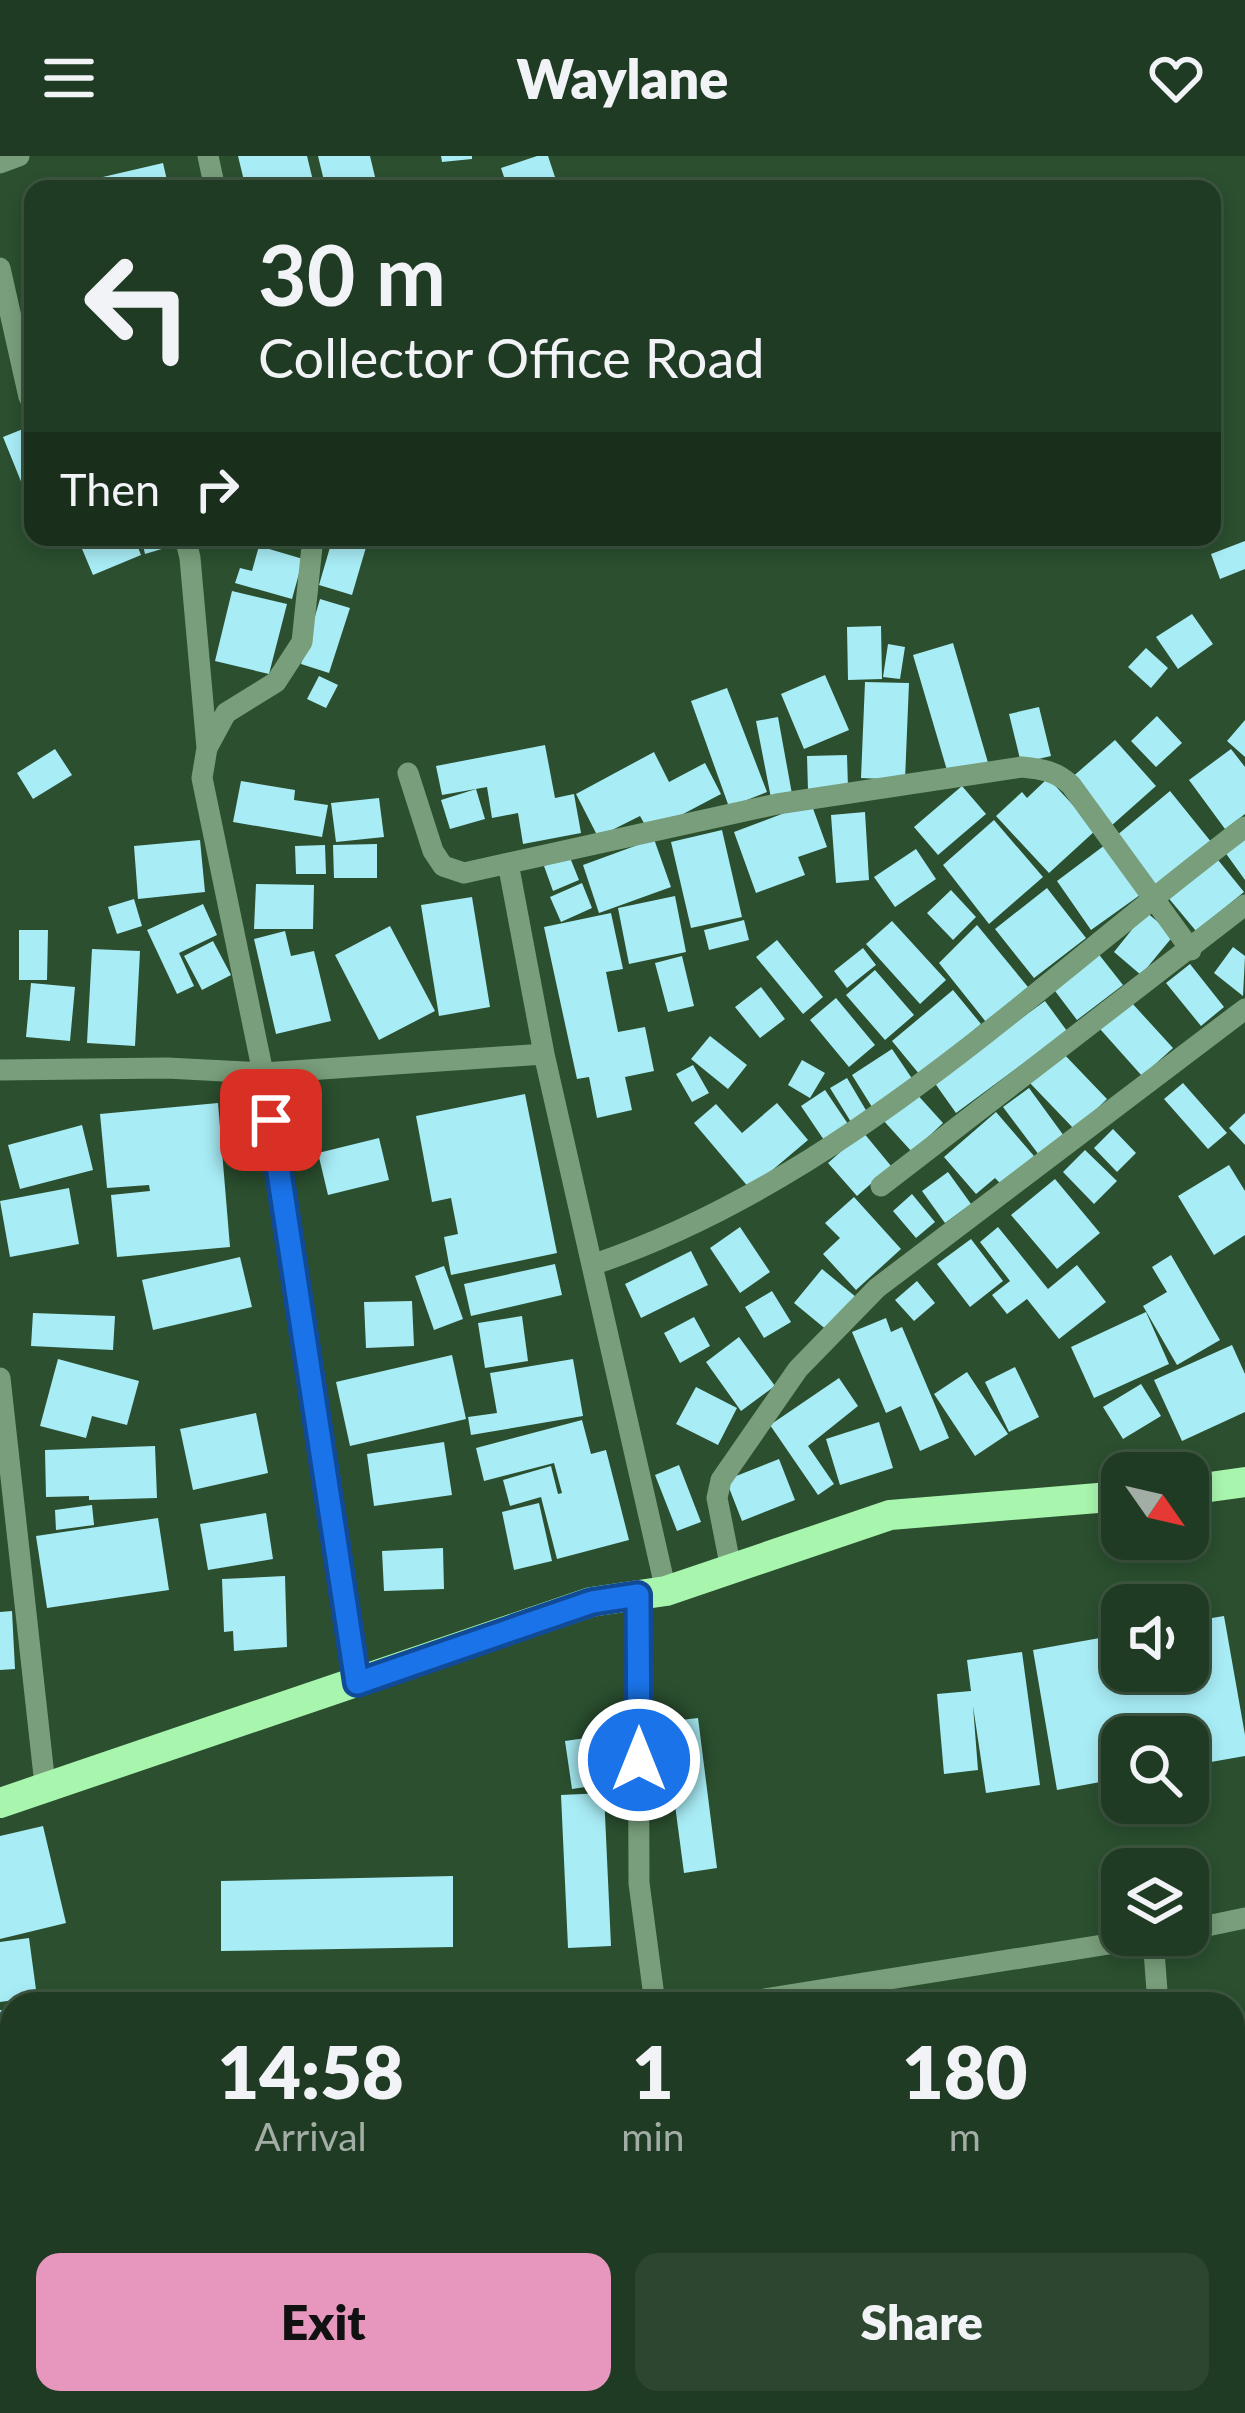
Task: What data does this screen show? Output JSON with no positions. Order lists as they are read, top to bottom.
{
  "north": "bottom right",
  "page": {
    "header": "Waylane",
    "turn": ["30 m", "Collector Office Road"],
    "then": "Then",
    "eta": [
      "14:58",
      "Arrival",
      "1",
      "min",
      "180",
      "m"
    ],
    "buttons": ["Exit", "Share"]
  }
}
